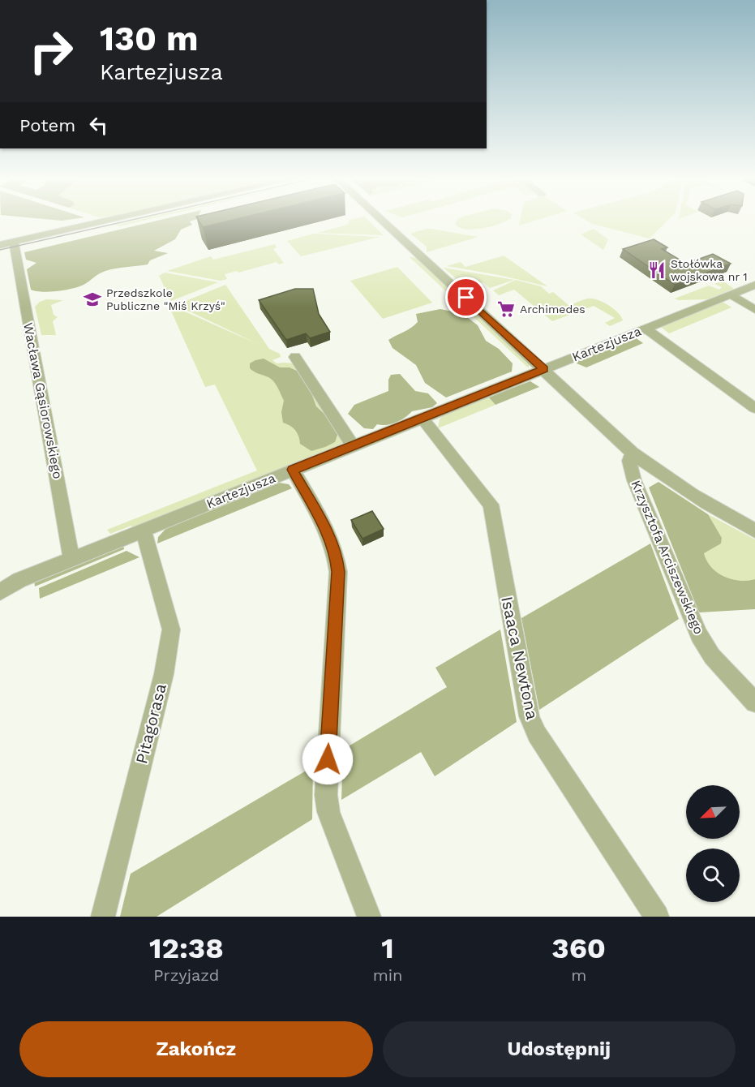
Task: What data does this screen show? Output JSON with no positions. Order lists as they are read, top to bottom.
{
  "streets": {
    "street": [
      "Kartezjusza",
      "Wacława Gąsiorowskiego",
      "Krzysztofa Arciszewskiego",
      "Isaaca Newtona",
      "Pitagorasa"
    ]
  },
  "crossings": [
    ["Kartezjusza", "Wacława Gąsiorowskiego"],
    ["Kartezjusza", "Isaaca Newtona"],
    ["Kartezjusza", "Pitagorasa"]
  ],
  "places": {
    "restaurant": ["Stołówka wojskowa nr 1"],
    "school or university": ["Przedszkole Publiczne \"Miś Krzyś\""],
    "supermarket": ["Archimedes"]
  },
  "north": "bottom left",
  "page": {
    "turn": ["130 m", "Kartezjusza"],
    "then": "Potem",
    "eta": [
      "12:38",
      "Przyjazd",
      "1",
      "min",
      "360",
      "m"
    ],
    "buttons": ["Zakończ", "Udostępnij"]
  }
}
